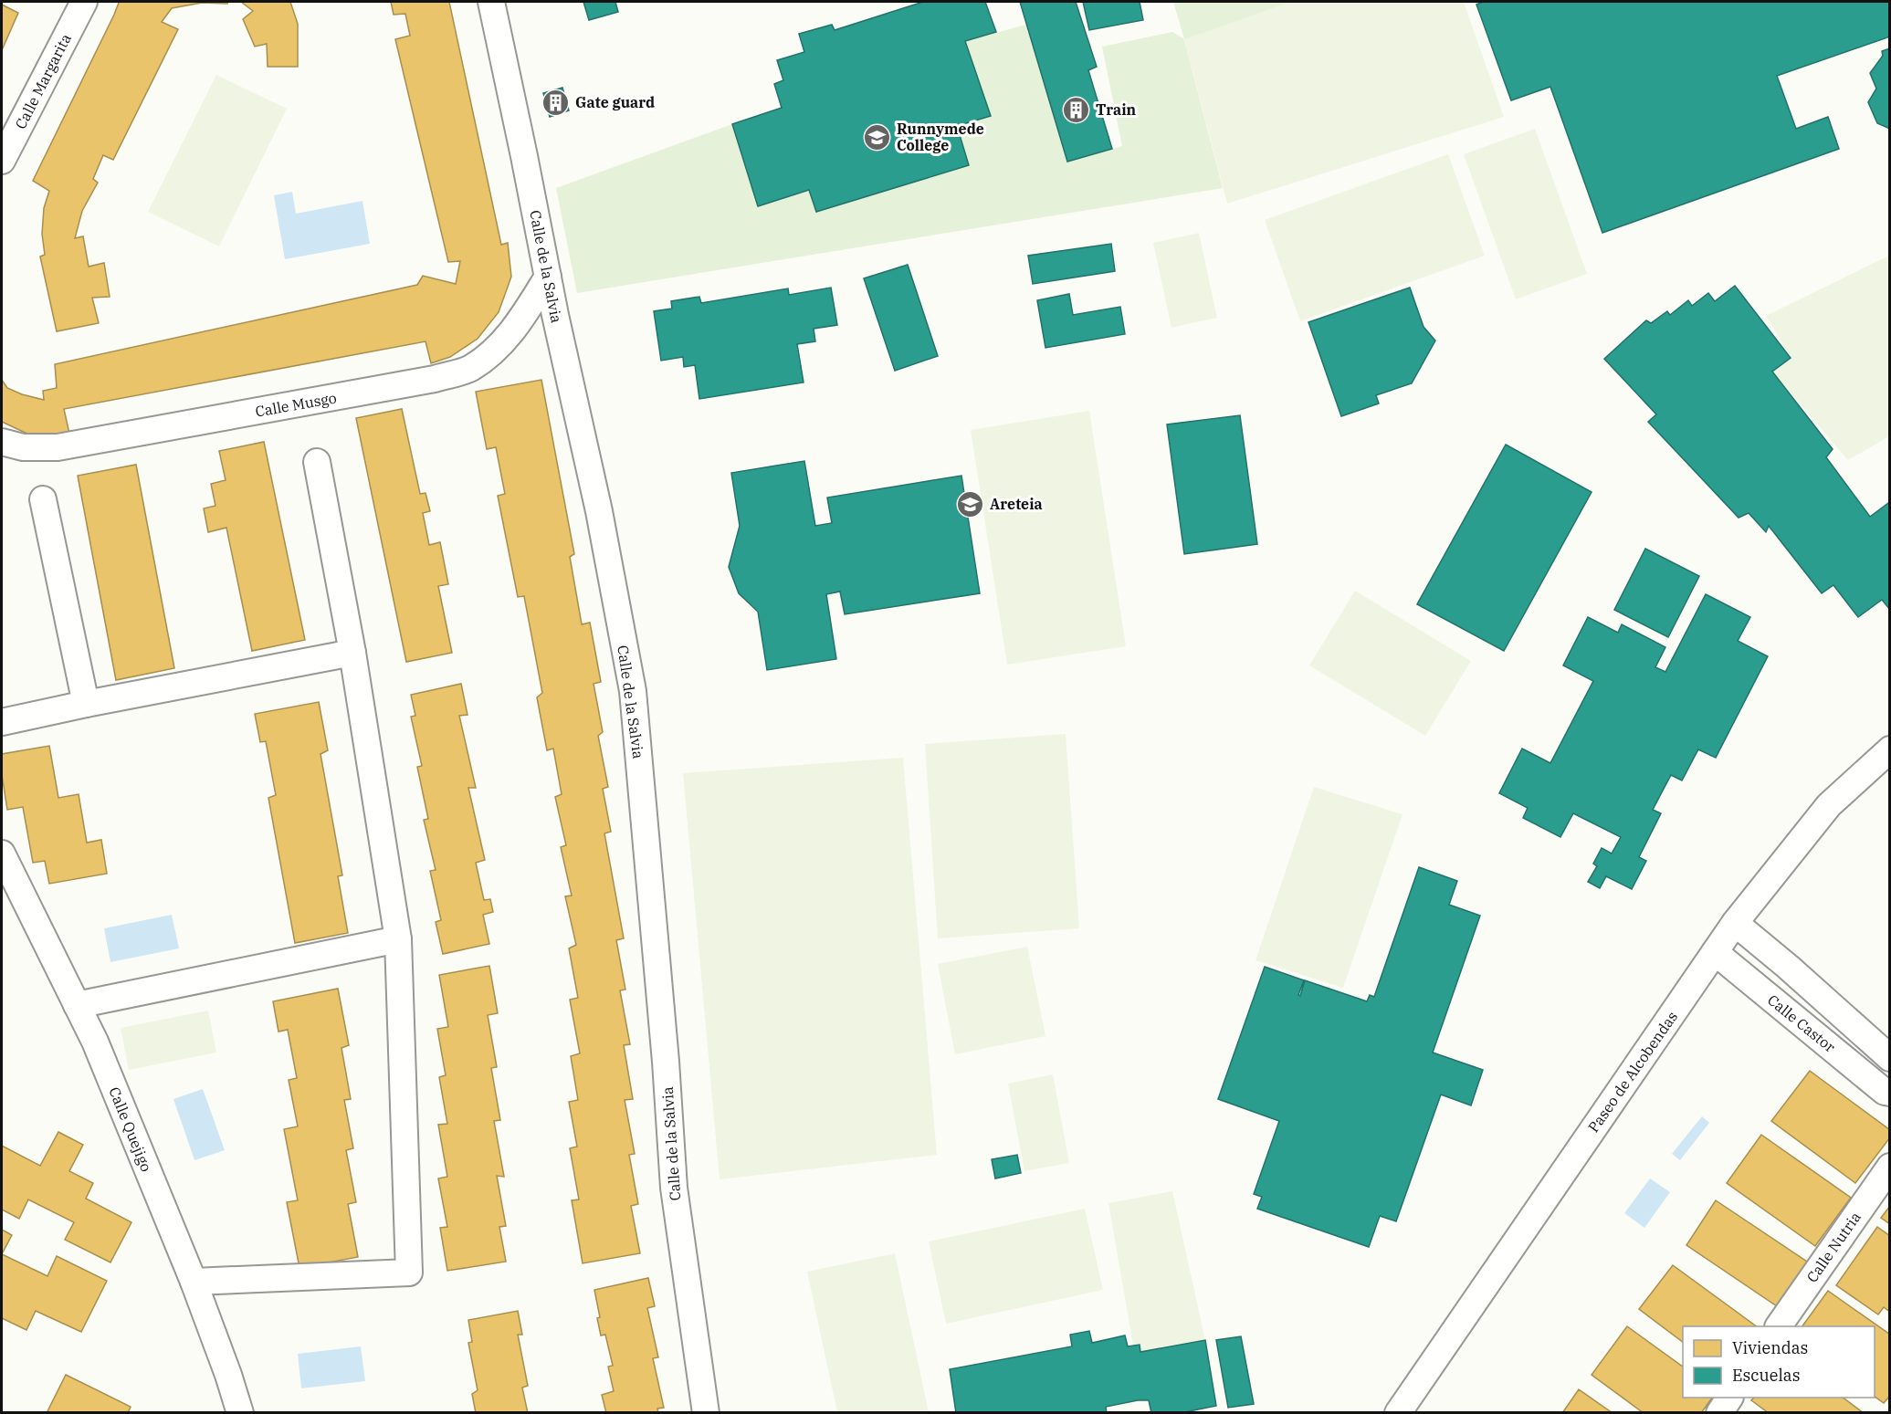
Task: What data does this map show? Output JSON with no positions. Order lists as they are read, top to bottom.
{
  "streets": {
    "street": [
      "Calle Margarita",
      "Calle de la Salvia",
      "Calle Musgo",
      "Calle Castor",
      "Paseo de Alcobendas",
      "Calle Quejigo",
      "Calle Nutria"
    ]
  },
  "crossings": [
    ["Calle de la Salvia", "Calle Musgo"],
    ["Calle Castor", "Paseo de Alcobendas"]
  ],
  "places": {
    "building": ["Gate guard", "Train"],
    "school or university": ["Runnymede College", "Areteia"]
  },
  "legend": ["Viviendas", "Escuelas"]
}
